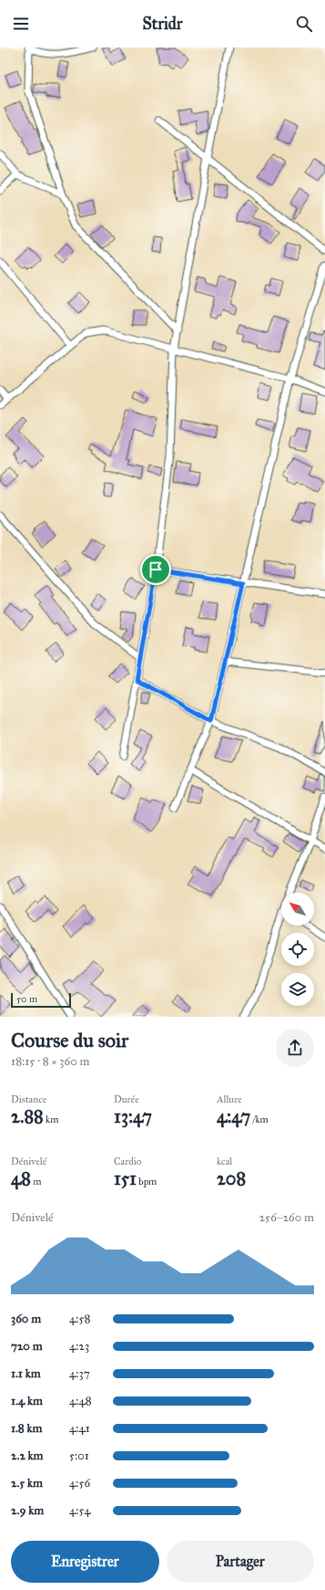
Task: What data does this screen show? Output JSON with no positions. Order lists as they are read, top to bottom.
{
  "scale_bar": "50 m",
  "north": "top left",
  "page": {
    "header": "Stridr",
    "scale": "50 m",
    "heading": ["Course du soir", "18:15 · 8 × 360 m"],
    "stats": [
      ["Distance", "2.88 km"],
      ["Durée", "13:47"],
      ["Allure", "4:47 /km"],
      ["Dénivelé", "48 m"],
      ["Cardio", "151 bpm"],
      ["kcal", "208"]
    ],
    "chart": ["Dénivelé", "256–260 m"],
    "list": [
      {
        "name": "360 m",
        "note": "4:58"
      },
      {
        "name": "720 m",
        "note": "4:23"
      },
      {
        "name": "1.1 km",
        "note": "4:37"
      },
      {
        "name": "1.4 km",
        "note": "4:48"
      },
      {
        "name": "1.8 km",
        "note": "4:41"
      },
      {
        "name": "2.2 km",
        "note": "5:01"
      },
      {
        "name": "2.5 km",
        "note": "4:56"
      },
      {
        "name": "2.9 km",
        "note": "4:54"
      }
    ],
    "buttons": ["Enregistrer", "Partager"]
  }
}
